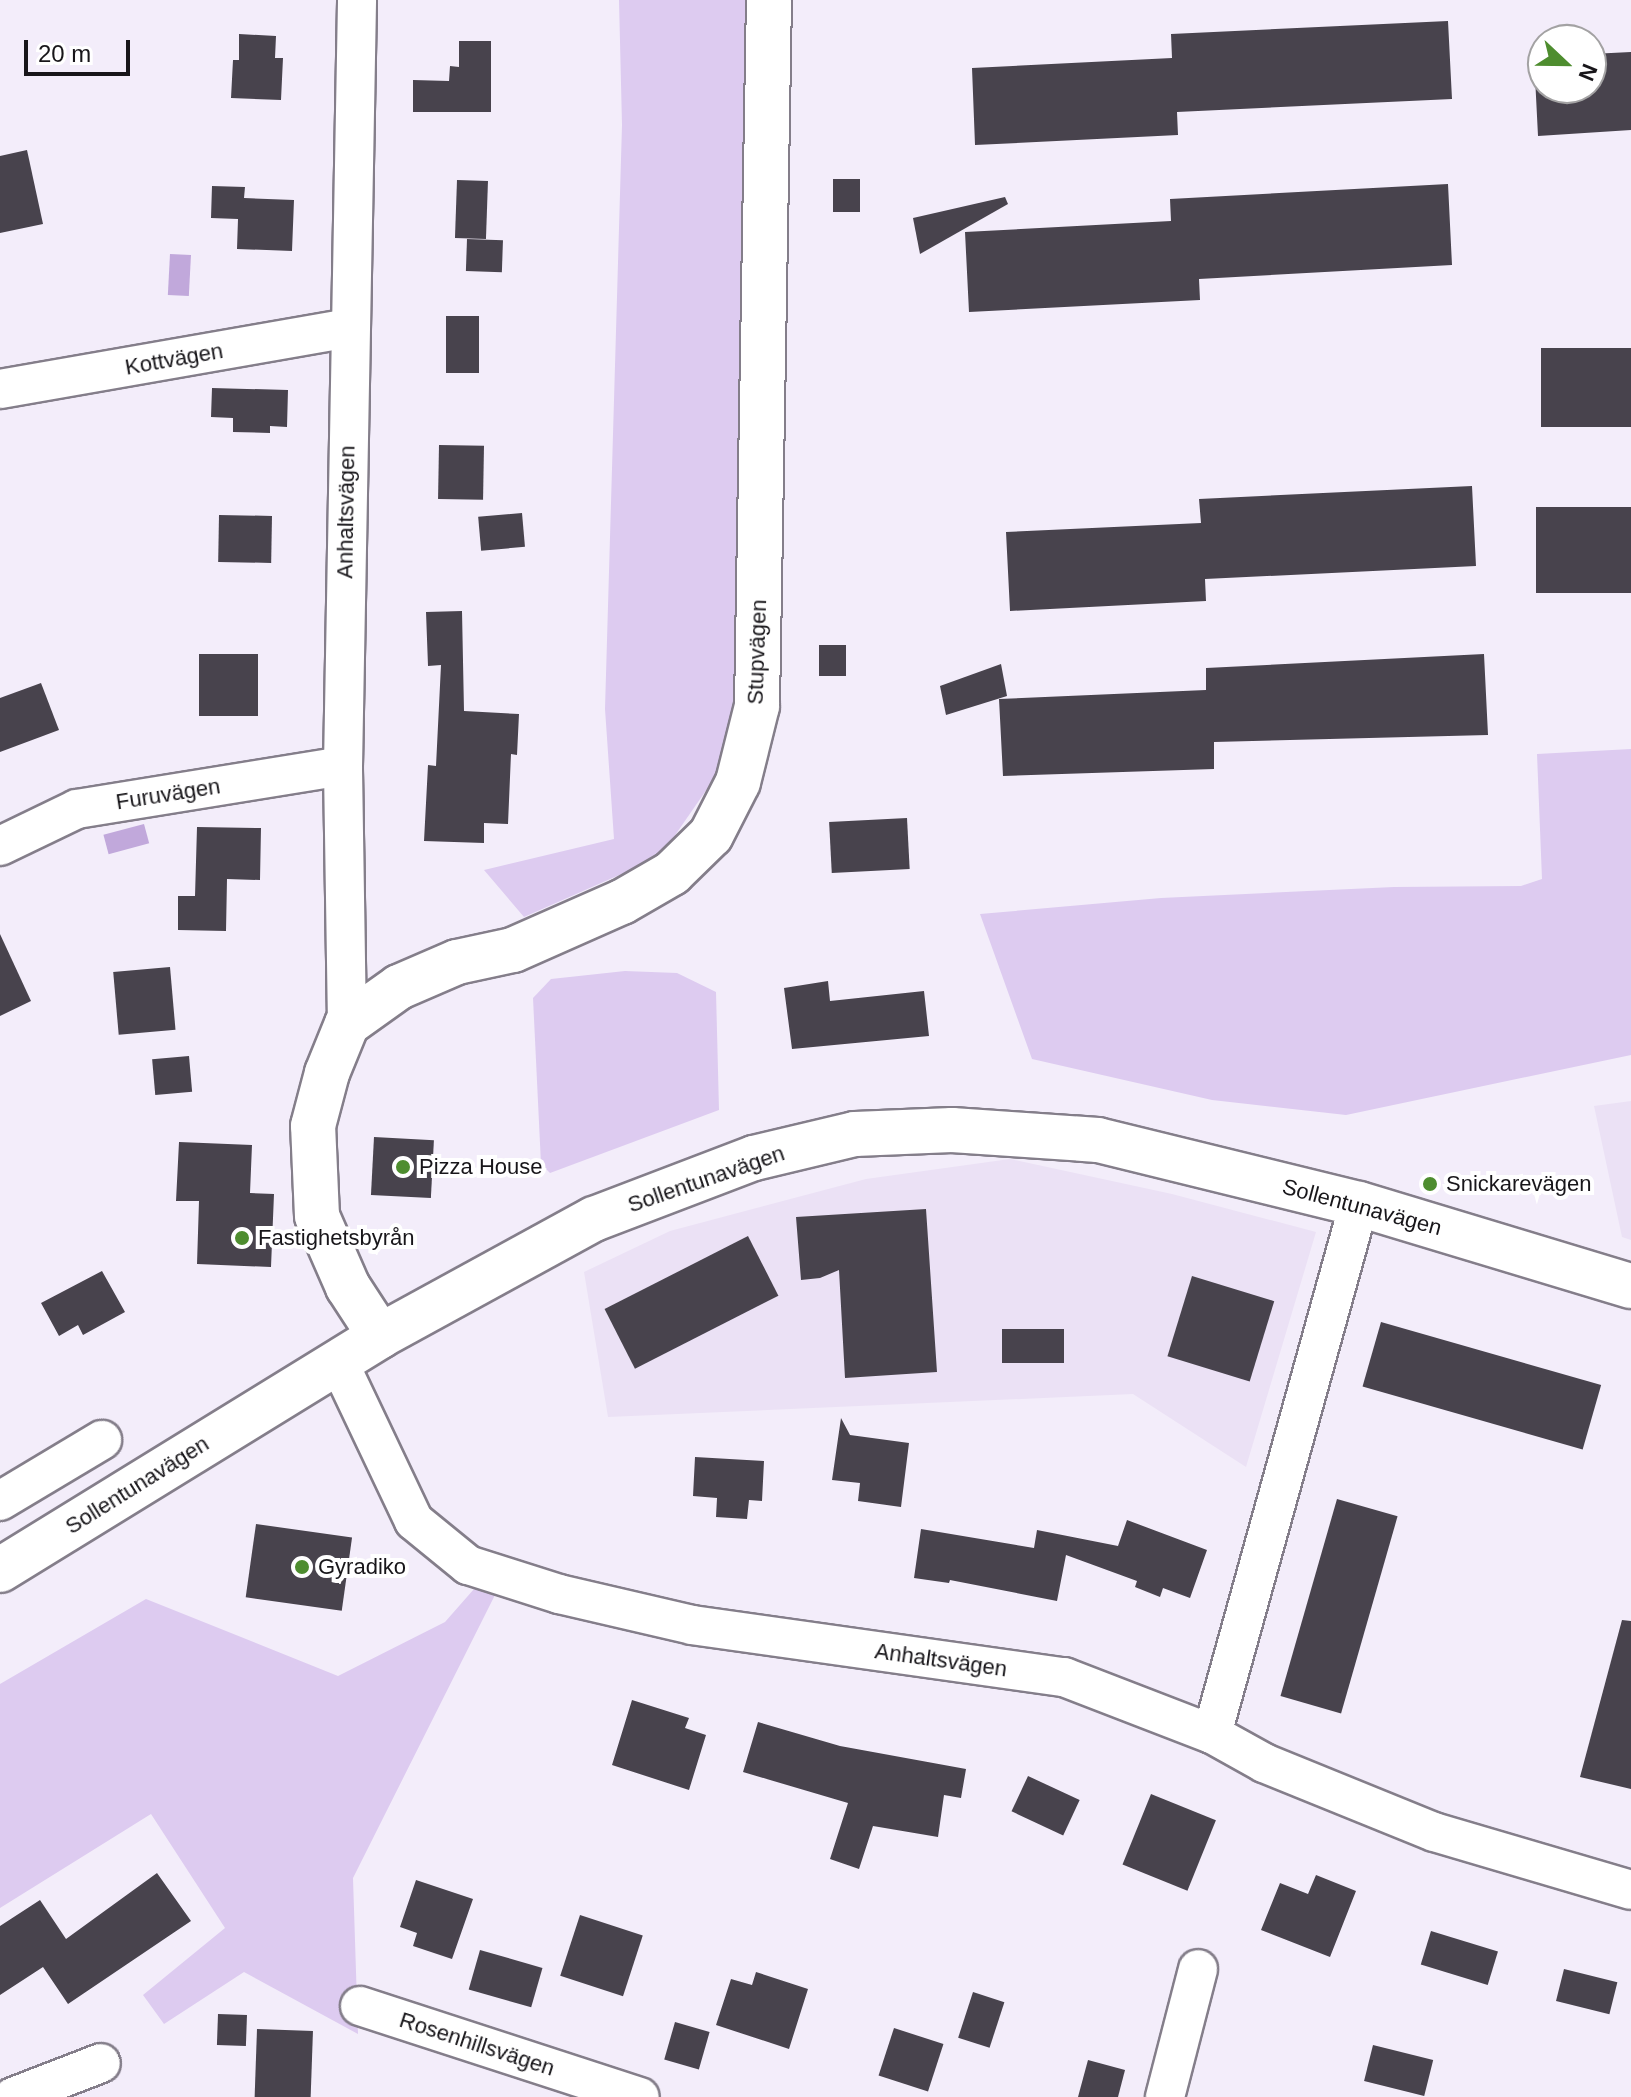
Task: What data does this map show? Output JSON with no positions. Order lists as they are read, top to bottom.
{
  "streets": {
    "street": [
      "Kottvägen",
      "Anhaltsvägen",
      "Stupvägen",
      "Furuvägen",
      "Sollentunavägen",
      "Rosenhillsvägen"
    ]
  },
  "crossings": [
    ["Kottvägen", "Anhaltsvägen"],
    ["Anhaltsvägen", "Stupvägen"],
    ["Anhaltsvägen", "Furuvägen"],
    ["Anhaltsvägen", "Sollentunavägen"]
  ],
  "places": [
    "Pizza House",
    "Snickarevägen",
    "Fastighetsbyrån",
    "Gyradiko"
  ],
  "scale_bar": "20 m",
  "north": "right"
}
